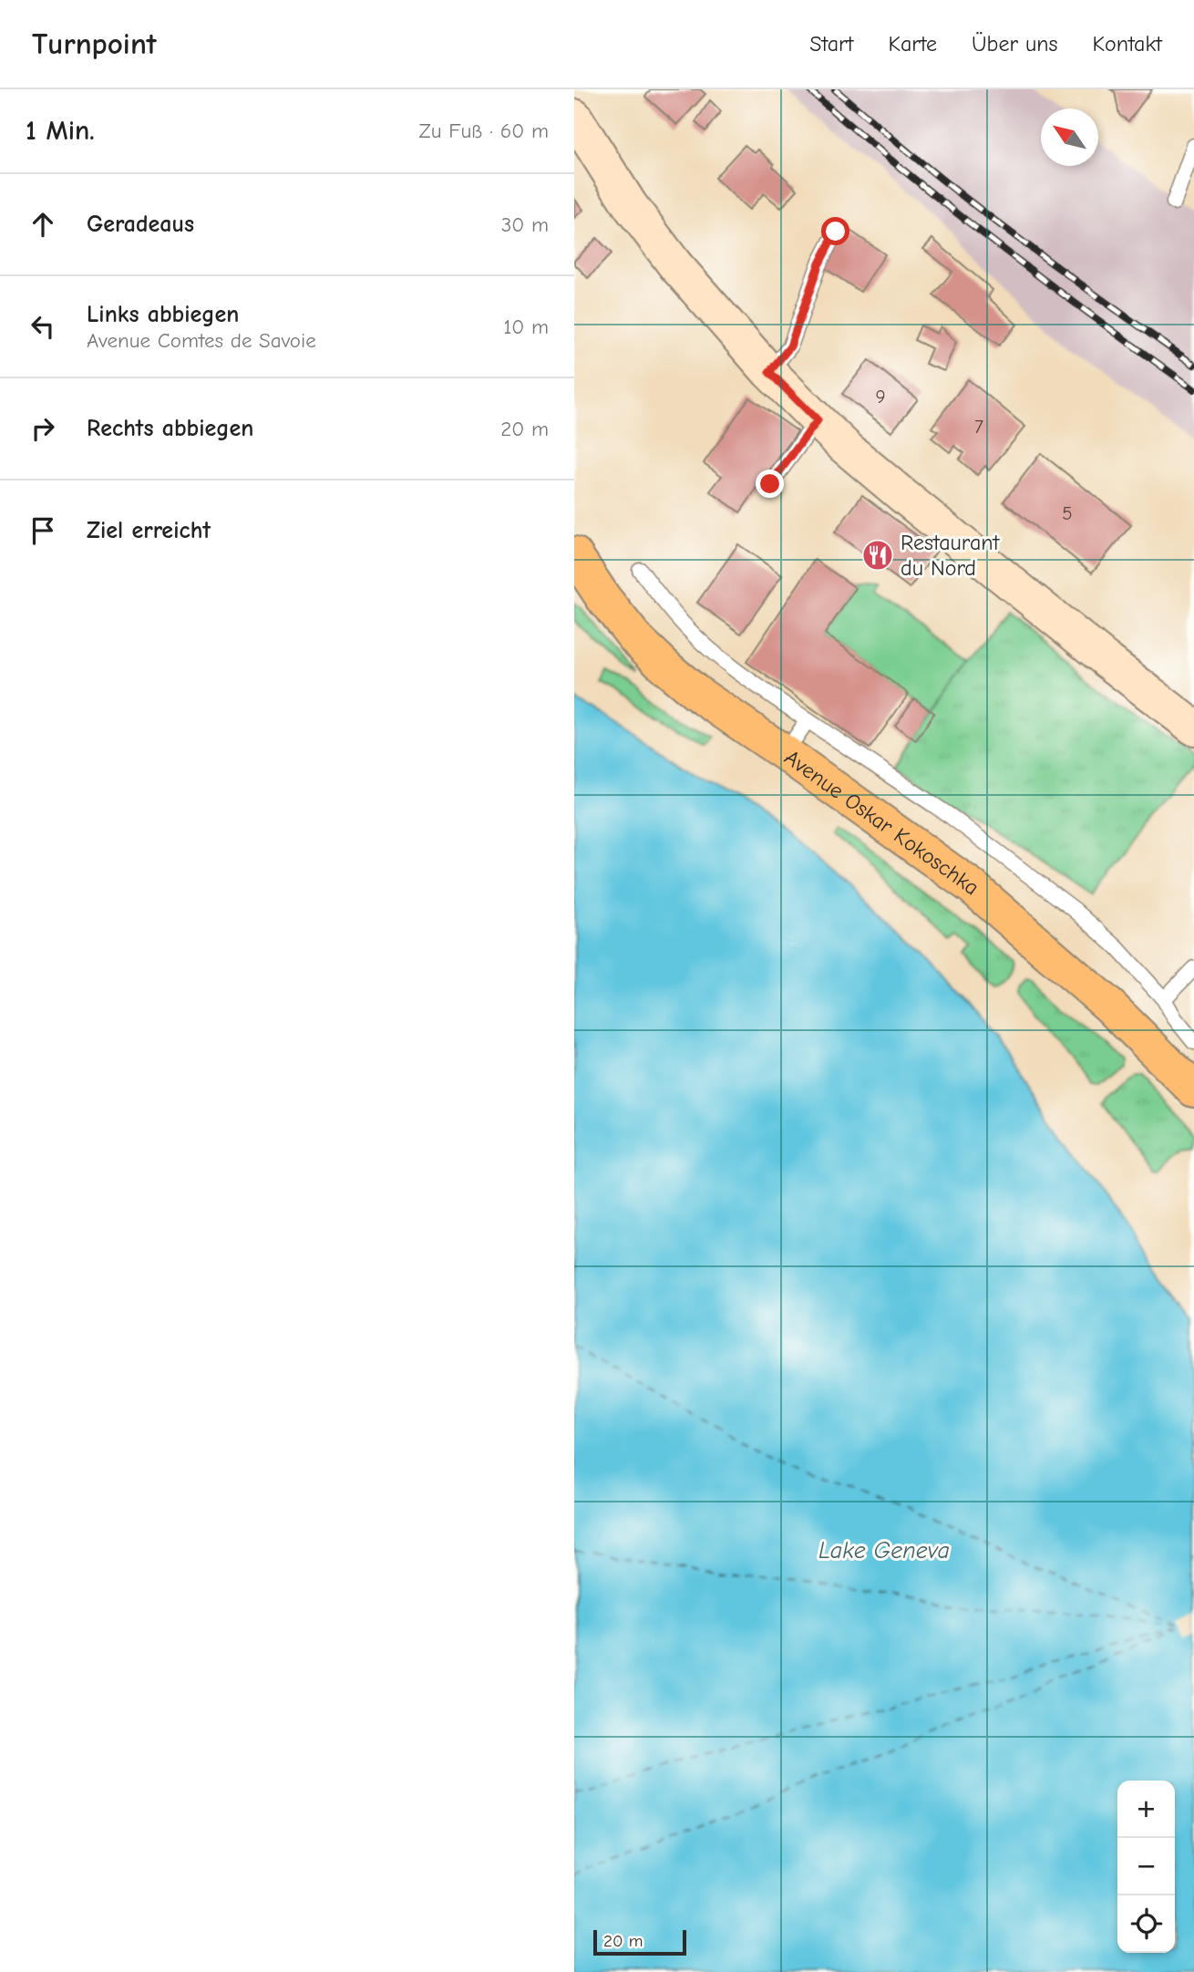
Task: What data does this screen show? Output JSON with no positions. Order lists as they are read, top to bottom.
{
  "streets": {
    "main road": ["Avenue Oskar Kokoschka"]
  },
  "water": ["Lake Geneva"],
  "places": {
    "restaurant": ["Restaurant du Nord"]
  },
  "house_numbers": ["9", "7", "5"],
  "scale_bar": "20 m",
  "north": "top left",
  "page": {
    "header": "Turnpoint",
    "nav": [
      "Start",
      "Karte",
      "Über uns",
      "Kontakt"
    ],
    "heading": ["1 Min.", "Zu Fuß · 60 m"],
    "list": [
      ["Geradeaus", "30 m"],
      ["Links abbiegen", "Avenue Comtes de Savoie", "10 m"],
      ["Rechts abbiegen", "20 m"],
      "Ziel erreicht"
    ],
    "map_buttons": ["+", "−"],
    "scale": "20 m"
  }
}
